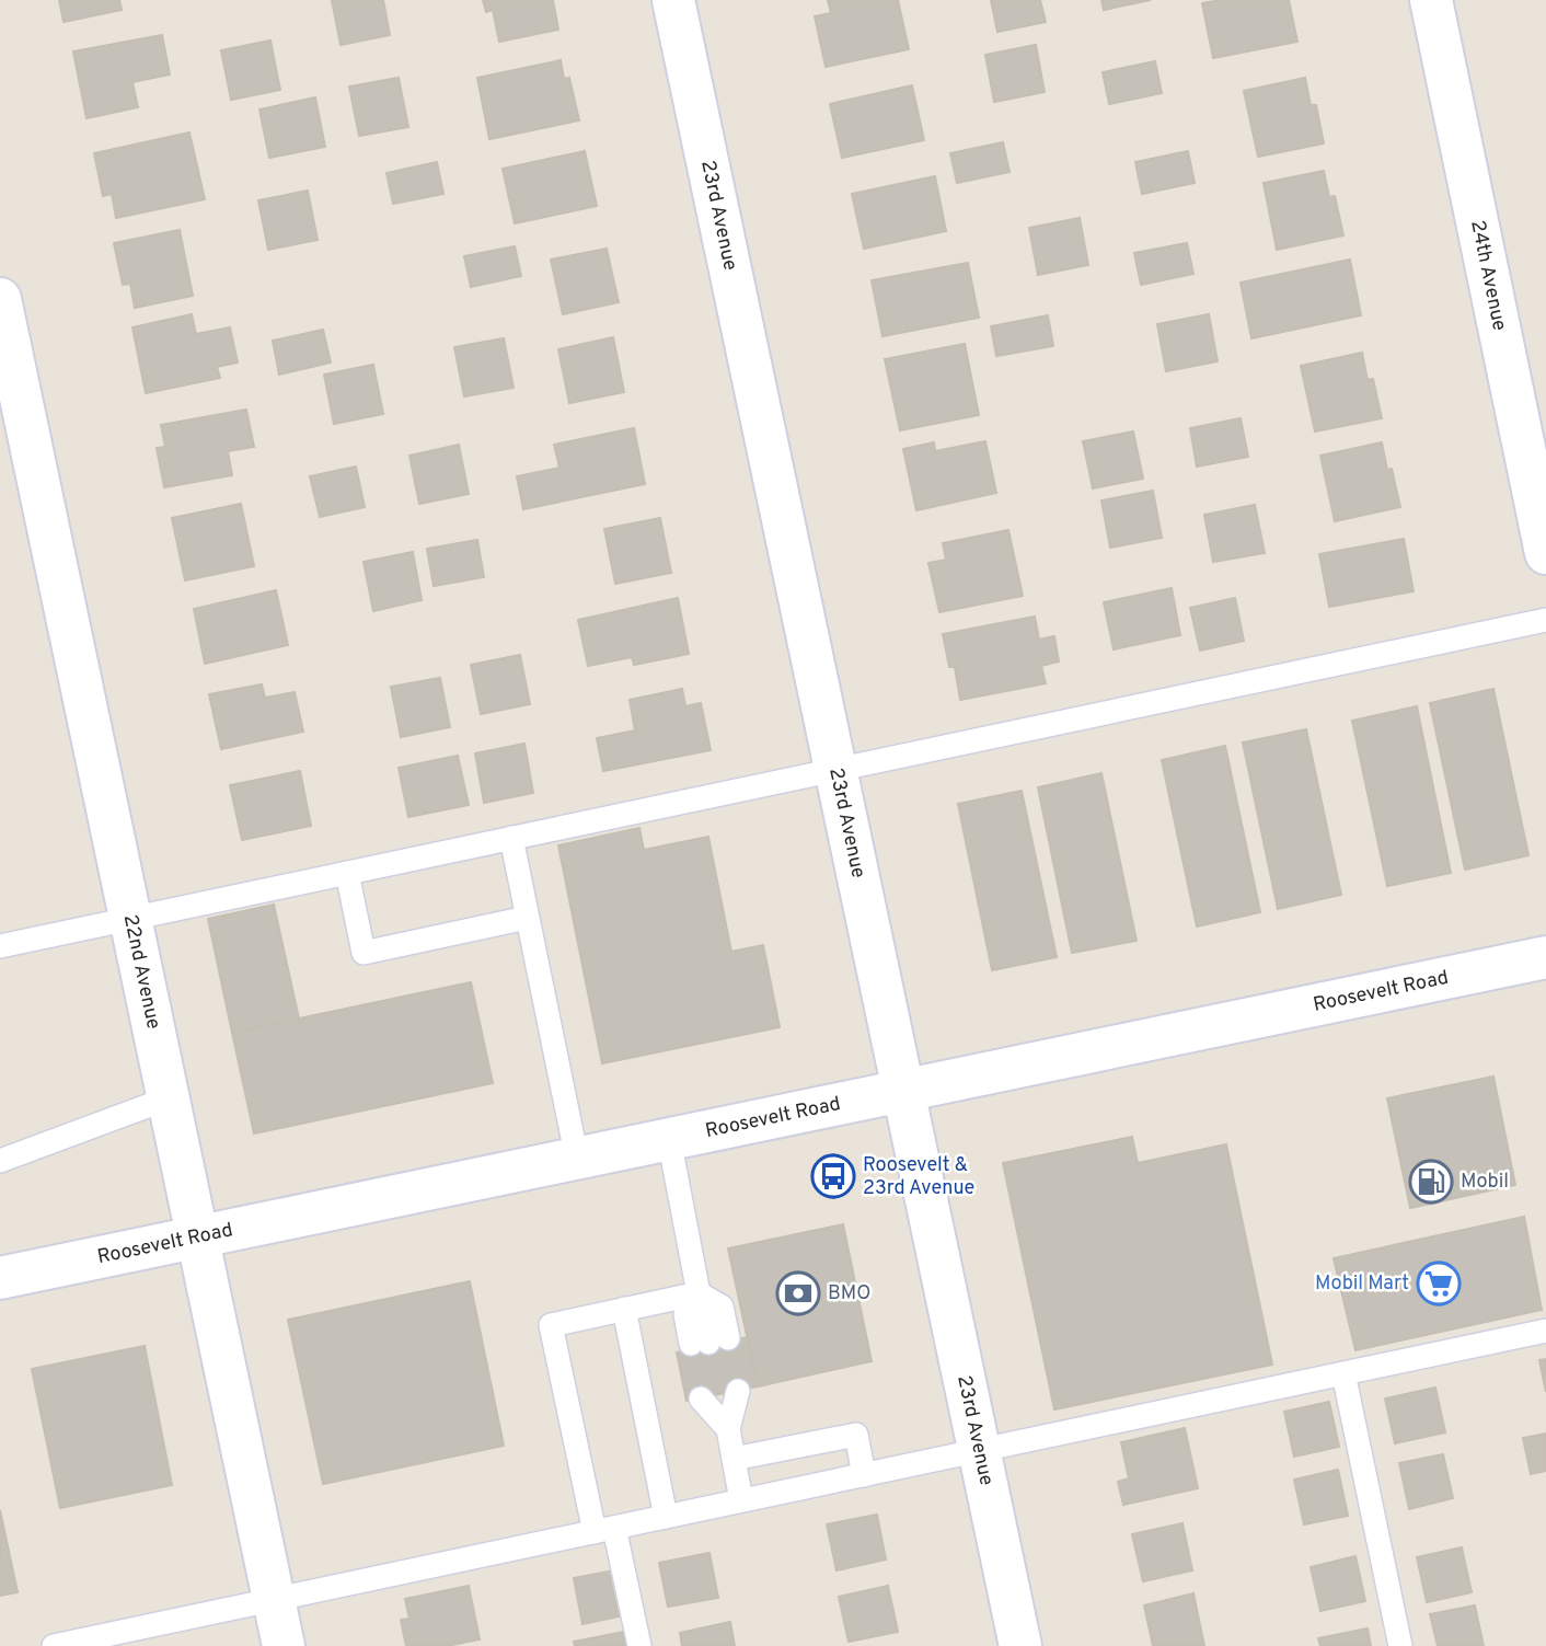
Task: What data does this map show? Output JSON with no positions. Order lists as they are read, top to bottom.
{
  "streets": {
    "street": [
      "23rd Avenue",
      "24th Avenue",
      "22nd Avenue",
      "Roosevelt Road"
    ]
  },
  "crossings": [
    ["23rd Avenue", "Roosevelt Road"],
    ["22nd Avenue", "Roosevelt Road"]
  ],
  "places": {
    "bus stop": ["Roosevelt & 23rd Avenue"],
    "fuel station": ["Mobil"],
    "supermarket": ["Mobil Mart"],
    "bank": ["BMO"]
  }
}
